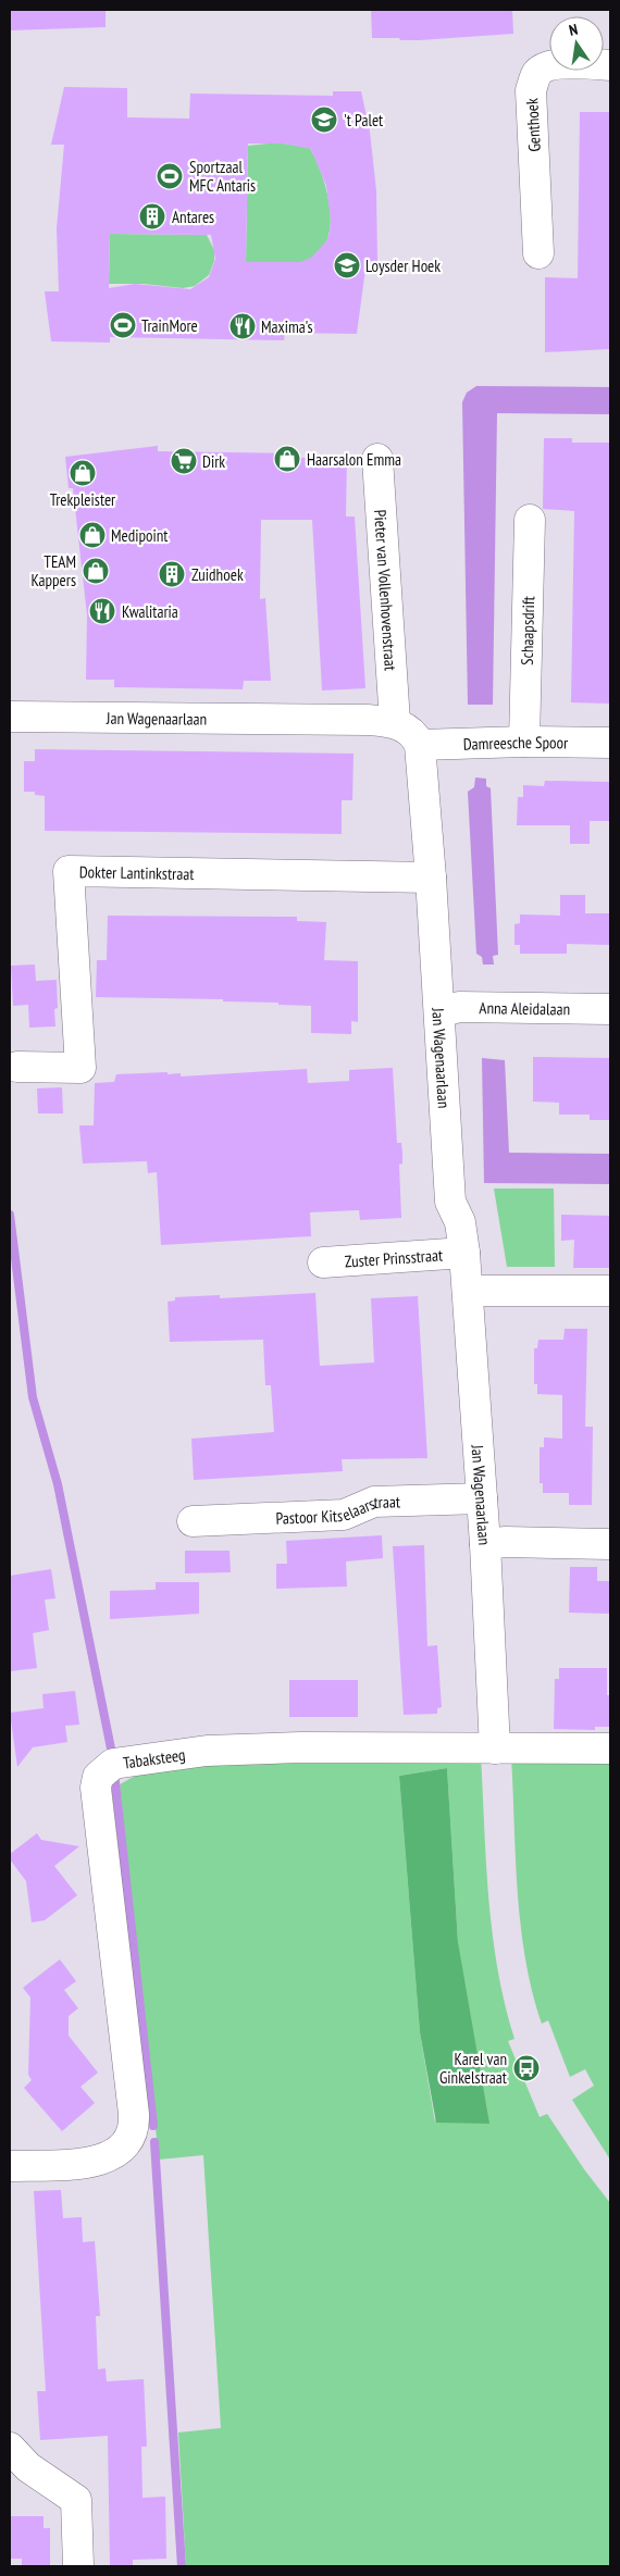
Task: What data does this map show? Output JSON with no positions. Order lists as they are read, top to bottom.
{
  "streets": {
    "street": [
      "Genthoek",
      "Pieter van Vollenhovenstraat",
      "Schaapsdrift",
      "Jan Wagenaarlaan",
      "Damreesche Spoor",
      "Dokter Lantinkstraat",
      "Anna Aleidalaan",
      "Zuster Prinsstraat",
      "Pastoor Kitselaarstraat",
      "Tabaksteeg"
    ]
  },
  "crossings": [
    ["Pieter van Vollenhovenstraat", "Jan Wagenaarlaan"],
    ["Schaapsdrift", "Damreesche Spoor"],
    ["Jan Wagenaarlaan", "Damreesche Spoor"],
    ["Jan Wagenaarlaan", "Dokter Lantinkstraat"],
    ["Jan Wagenaarlaan", "Anna Aleidalaan"],
    ["Jan Wagenaarlaan", "Zuster Prinsstraat"],
    ["Jan Wagenaarlaan", "Pastoor Kitselaarstraat"],
    ["Jan Wagenaarlaan", "Tabaksteeg"]
  ],
  "places": {
    "school or university": ["'t Palet", "Loysder Hoek"],
    "sports": ["Sportzaal MFC Antaris", "TrainMore"],
    "building": ["Antares", "Zuidhoek"],
    "restaurant": ["Maxima's", "Kwalitaria"],
    "shop": [
      "Haarsalon Emma",
      "Trekpleister",
      "Medipoint",
      "TEAM Kappers"
    ],
    "supermarket": ["Dirk"],
    "bus stop": ["Karel van Ginkelstraat"]
  },
  "north": "top"
}
